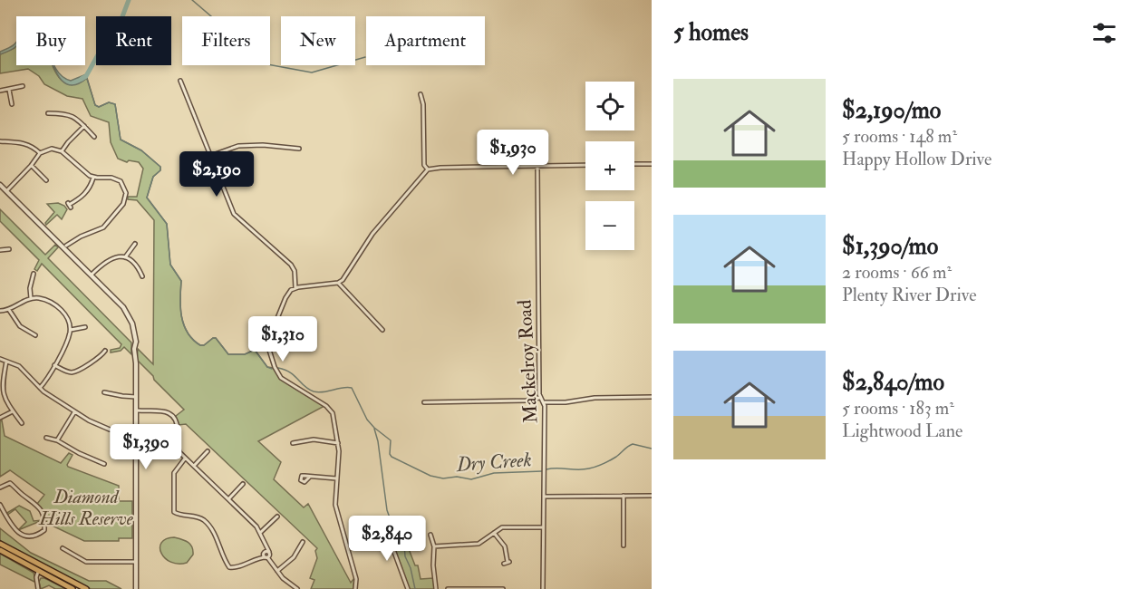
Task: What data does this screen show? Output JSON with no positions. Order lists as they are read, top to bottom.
{
  "streets": {
    "street": ["Mackelroy Road"]
  },
  "water": ["Dry Creek"],
  "parks": ["Diamond Hills Reserve"],
  "page": {
    "heading": "5 homes",
    "chip": [
      "Buy",
      "Rent",
      "Filters",
      "New",
      "Apartment"
    ],
    "list": [
      {
        "name": "$2,190/mo",
        "note": "5 rooms · 148 m² · Happy Hollow Drive"
      },
      {
        "name": "$1,390/mo",
        "note": "2 rooms · 66 m² · Plenty River Drive"
      },
      {
        "name": "$2,840/mo",
        "note": "5 rooms · 183 m² · Lightwood Lane"
      }
    ],
    "map_buttons": ["+", "−"],
    "price": [
      "$1,930",
      "$2,190",
      "$1,310",
      "$1,390",
      "$2,840"
    ]
  }
}
